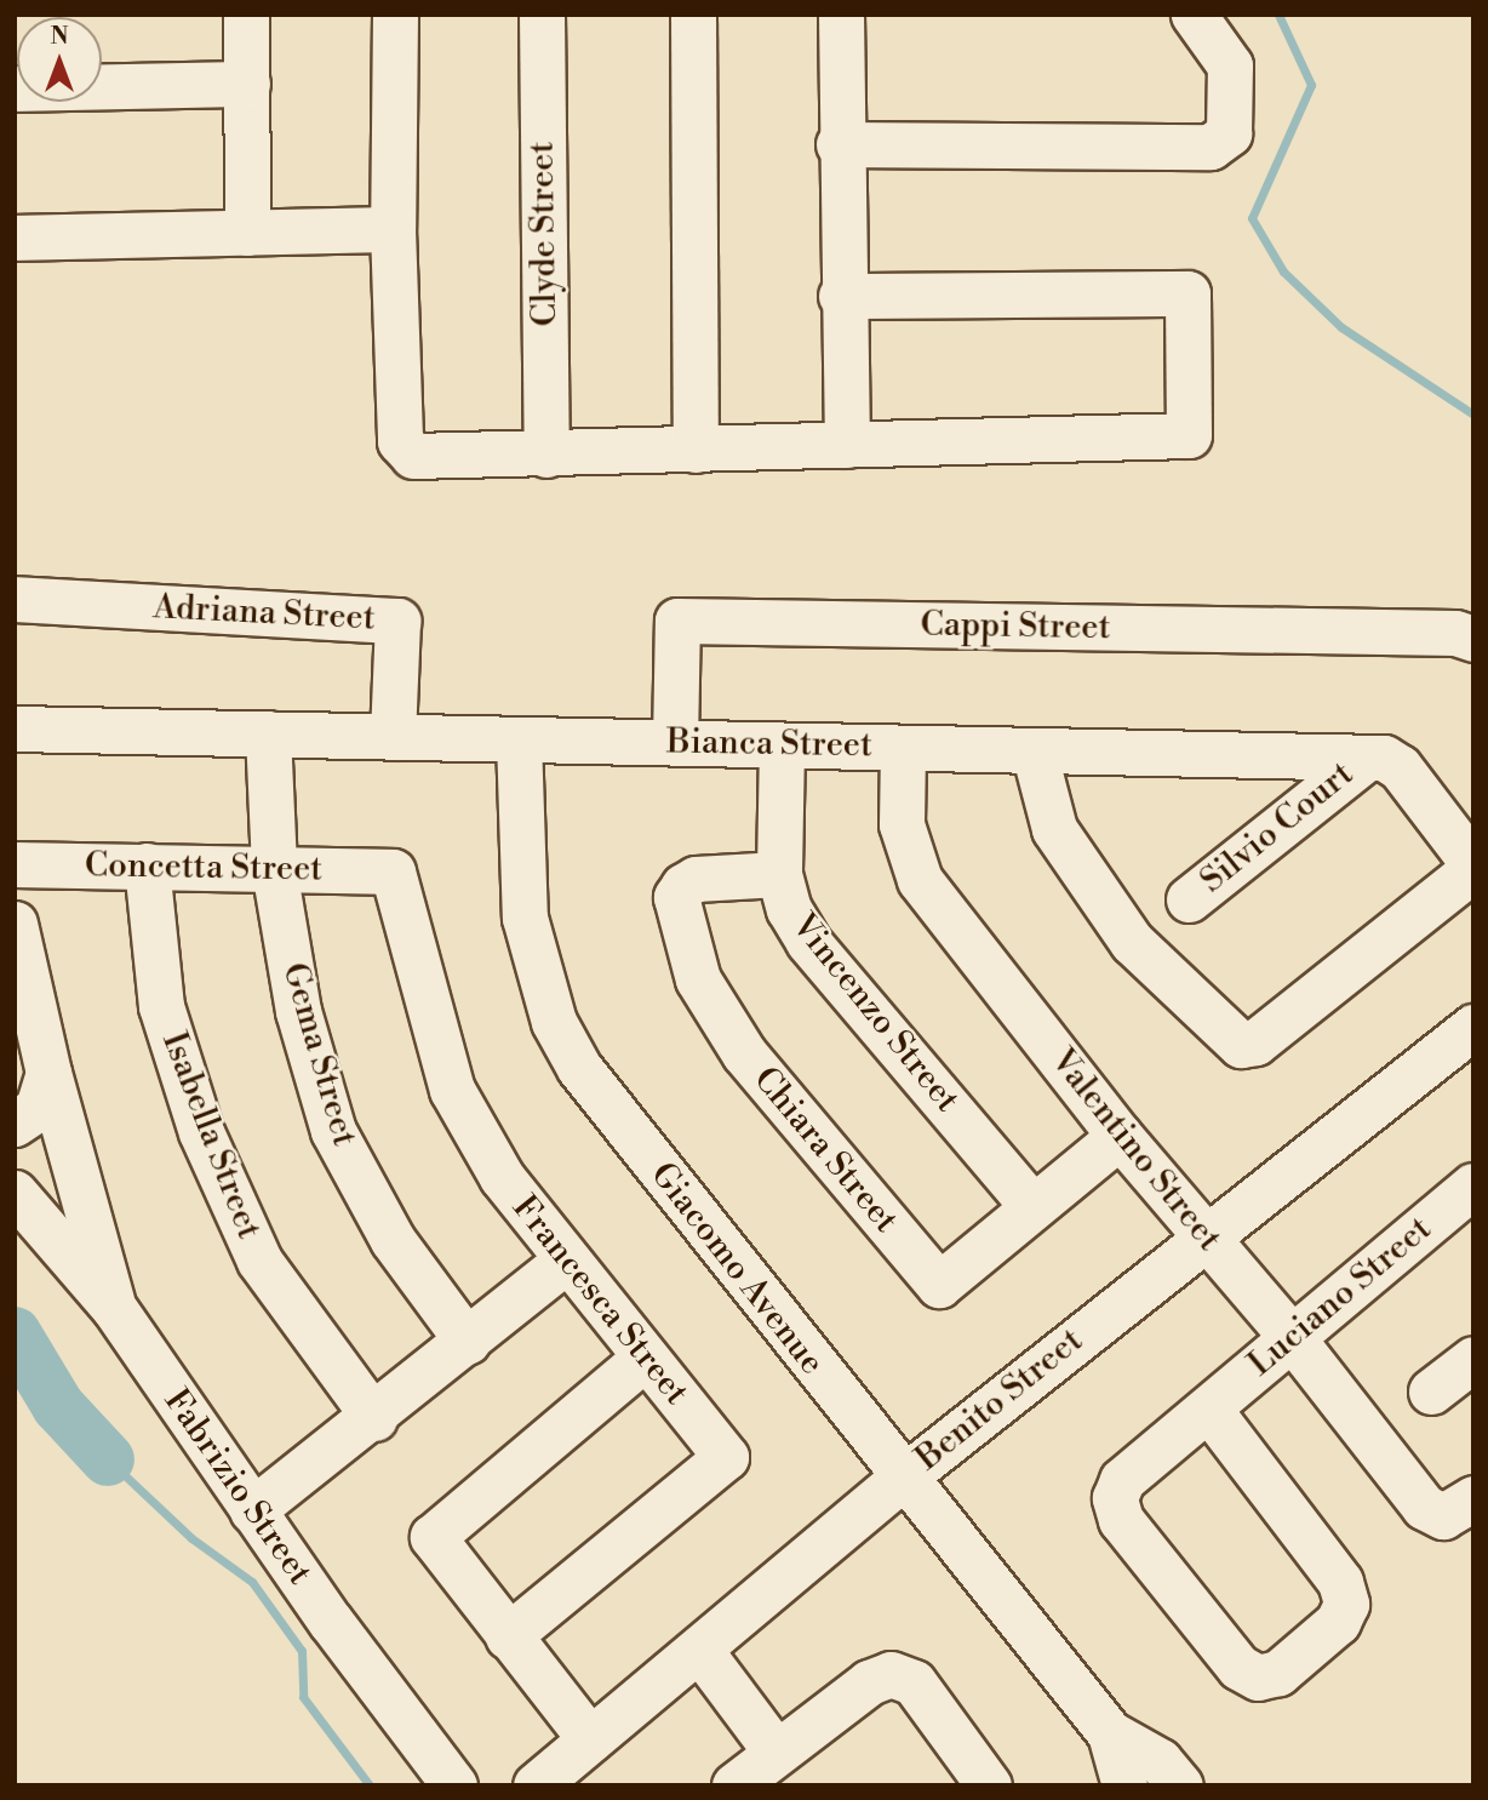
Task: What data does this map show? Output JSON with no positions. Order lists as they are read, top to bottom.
{
  "streets": {
    "street": [
      "Clyde Street",
      "Adriana Street",
      "Cappi Street",
      "Bianca Street",
      "Silvio Court",
      "Concetta Street",
      "Vincenzo Street",
      "Gema Street",
      "Isabella Street",
      "Chiara Street",
      "Valentino Street",
      "Giacomo Avenue",
      "Luciano Street",
      "Francesca Street",
      "Benito Street",
      "Fabrizio Street"
    ]
  },
  "crossings": [
    ["Adriana Street", "Bianca Street"],
    ["Cappi Street", "Bianca Street"],
    ["Bianca Street", "Silvio Court"],
    ["Bianca Street", "Vincenzo Street"],
    ["Bianca Street", "Gema Street"],
    ["Bianca Street", "Valentino Street"],
    ["Bianca Street", "Giacomo Avenue"],
    ["Concetta Street", "Gema Street"],
    ["Concetta Street", "Isabella Street"],
    ["Concetta Street", "Francesca Street"],
    ["Vincenzo Street", "Chiara Street"],
    ["Chiara Street", "Valentino Street"],
    ["Valentino Street", "Luciano Street"],
    ["Valentino Street", "Benito Street"],
    ["Giacomo Avenue", "Benito Street"]
  ],
  "north": "top"
}
